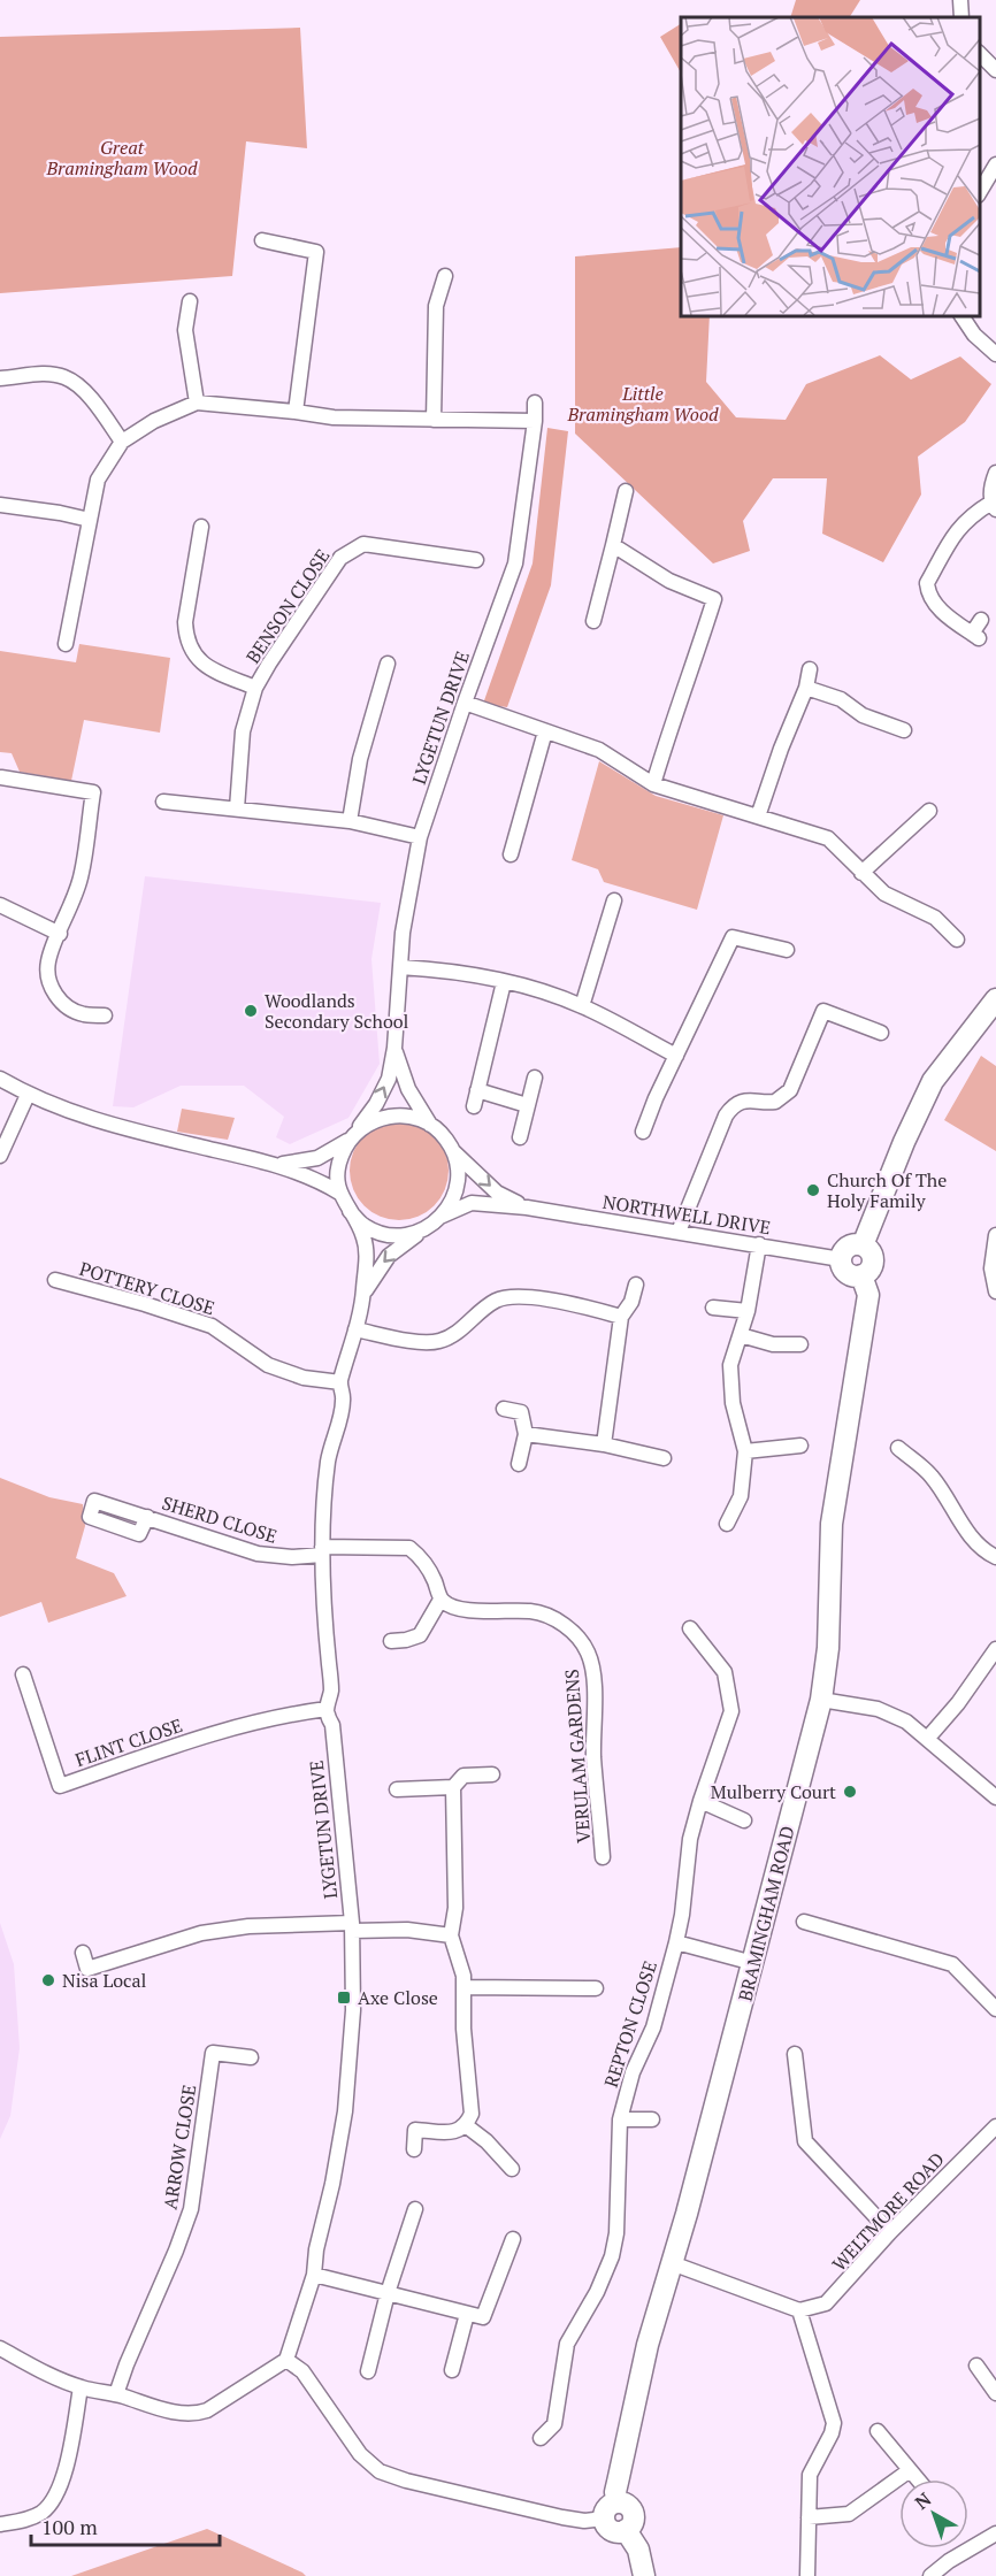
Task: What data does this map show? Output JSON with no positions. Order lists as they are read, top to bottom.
{
  "streets": {
    "street": [
      "BENSON CLOSE",
      "LYGETUN DRIVE",
      "NORTHWELL DRIVE",
      "POTTERY CLOSE",
      "SHERD CLOSE",
      "FLINT CLOSE",
      "VERULAM GARDENS",
      "BRAMINGHAM ROAD",
      "REPTON CLOSE",
      "ARROW CLOSE",
      "WELTMORE ROAD"
    ]
  },
  "crossings": [
    ["LYGETUN DRIVE", "NORTHWELL DRIVE"],
    ["LYGETUN DRIVE", "POTTERY CLOSE"],
    ["LYGETUN DRIVE", "SHERD CLOSE"],
    ["LYGETUN DRIVE", "FLINT CLOSE"],
    ["NORTHWELL DRIVE", "BRAMINGHAM ROAD"],
    ["BRAMINGHAM ROAD", "REPTON CLOSE"]
  ],
  "parks": ["Great Bramingham Wood", "Little Bramingham Wood"],
  "places": {
    "other": [
      "Woodlands Secondary School",
      "Church Of The Holy Family",
      "Mulberry Court",
      "Nisa Local"
    ],
    "transit": ["Axe Close"]
  },
  "scale_bar": "100 m",
  "north": "top left"
}
